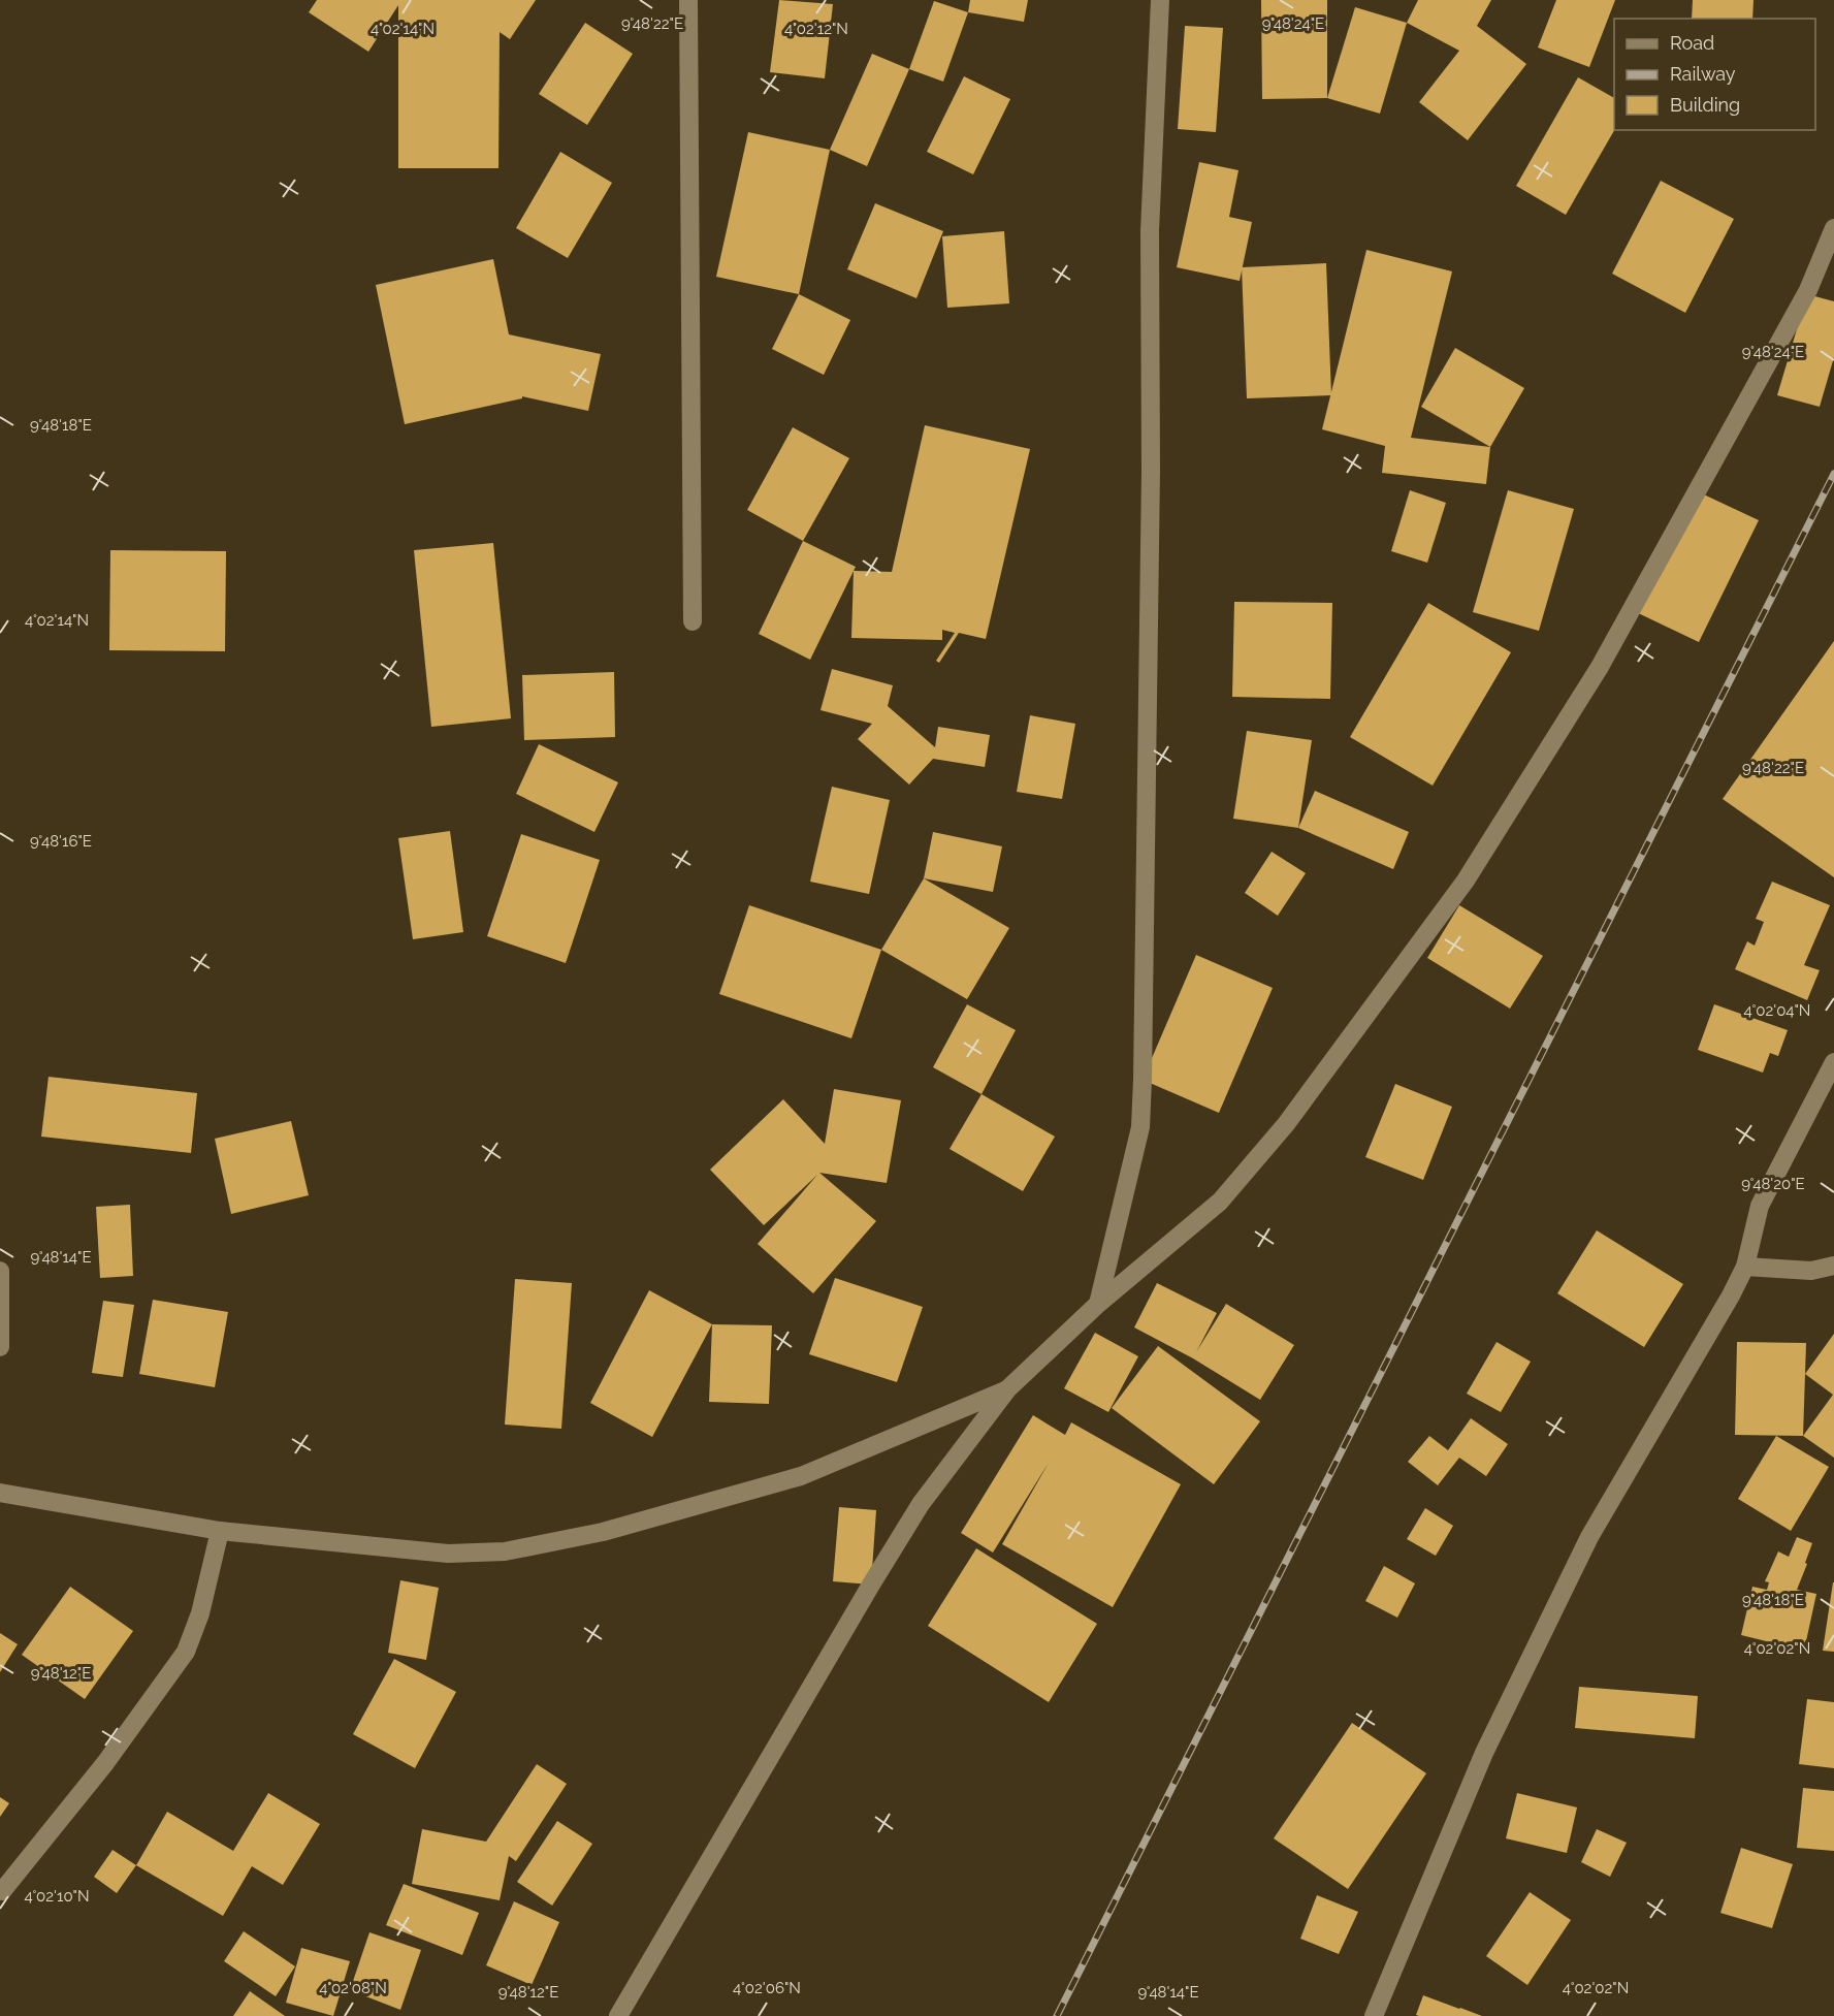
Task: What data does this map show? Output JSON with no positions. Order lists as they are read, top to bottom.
{
  "legend": ["Road", "Railway", "Building"],
  "coordinates": [
    "9°48'22\"E",
    "9°48'24\"E",
    "4°02'12\"N",
    "4°02'14\"N",
    "9°48'18\"E",
    "9°48'16\"E",
    "4°02'04\"N",
    "9°48'20\"E",
    "9°48'14\"E",
    "4°02'02\"N",
    "9°48'12\"E",
    "4°02'10\"N",
    "4°02'08\"N",
    "4°02'06\"N"
  ]
}
